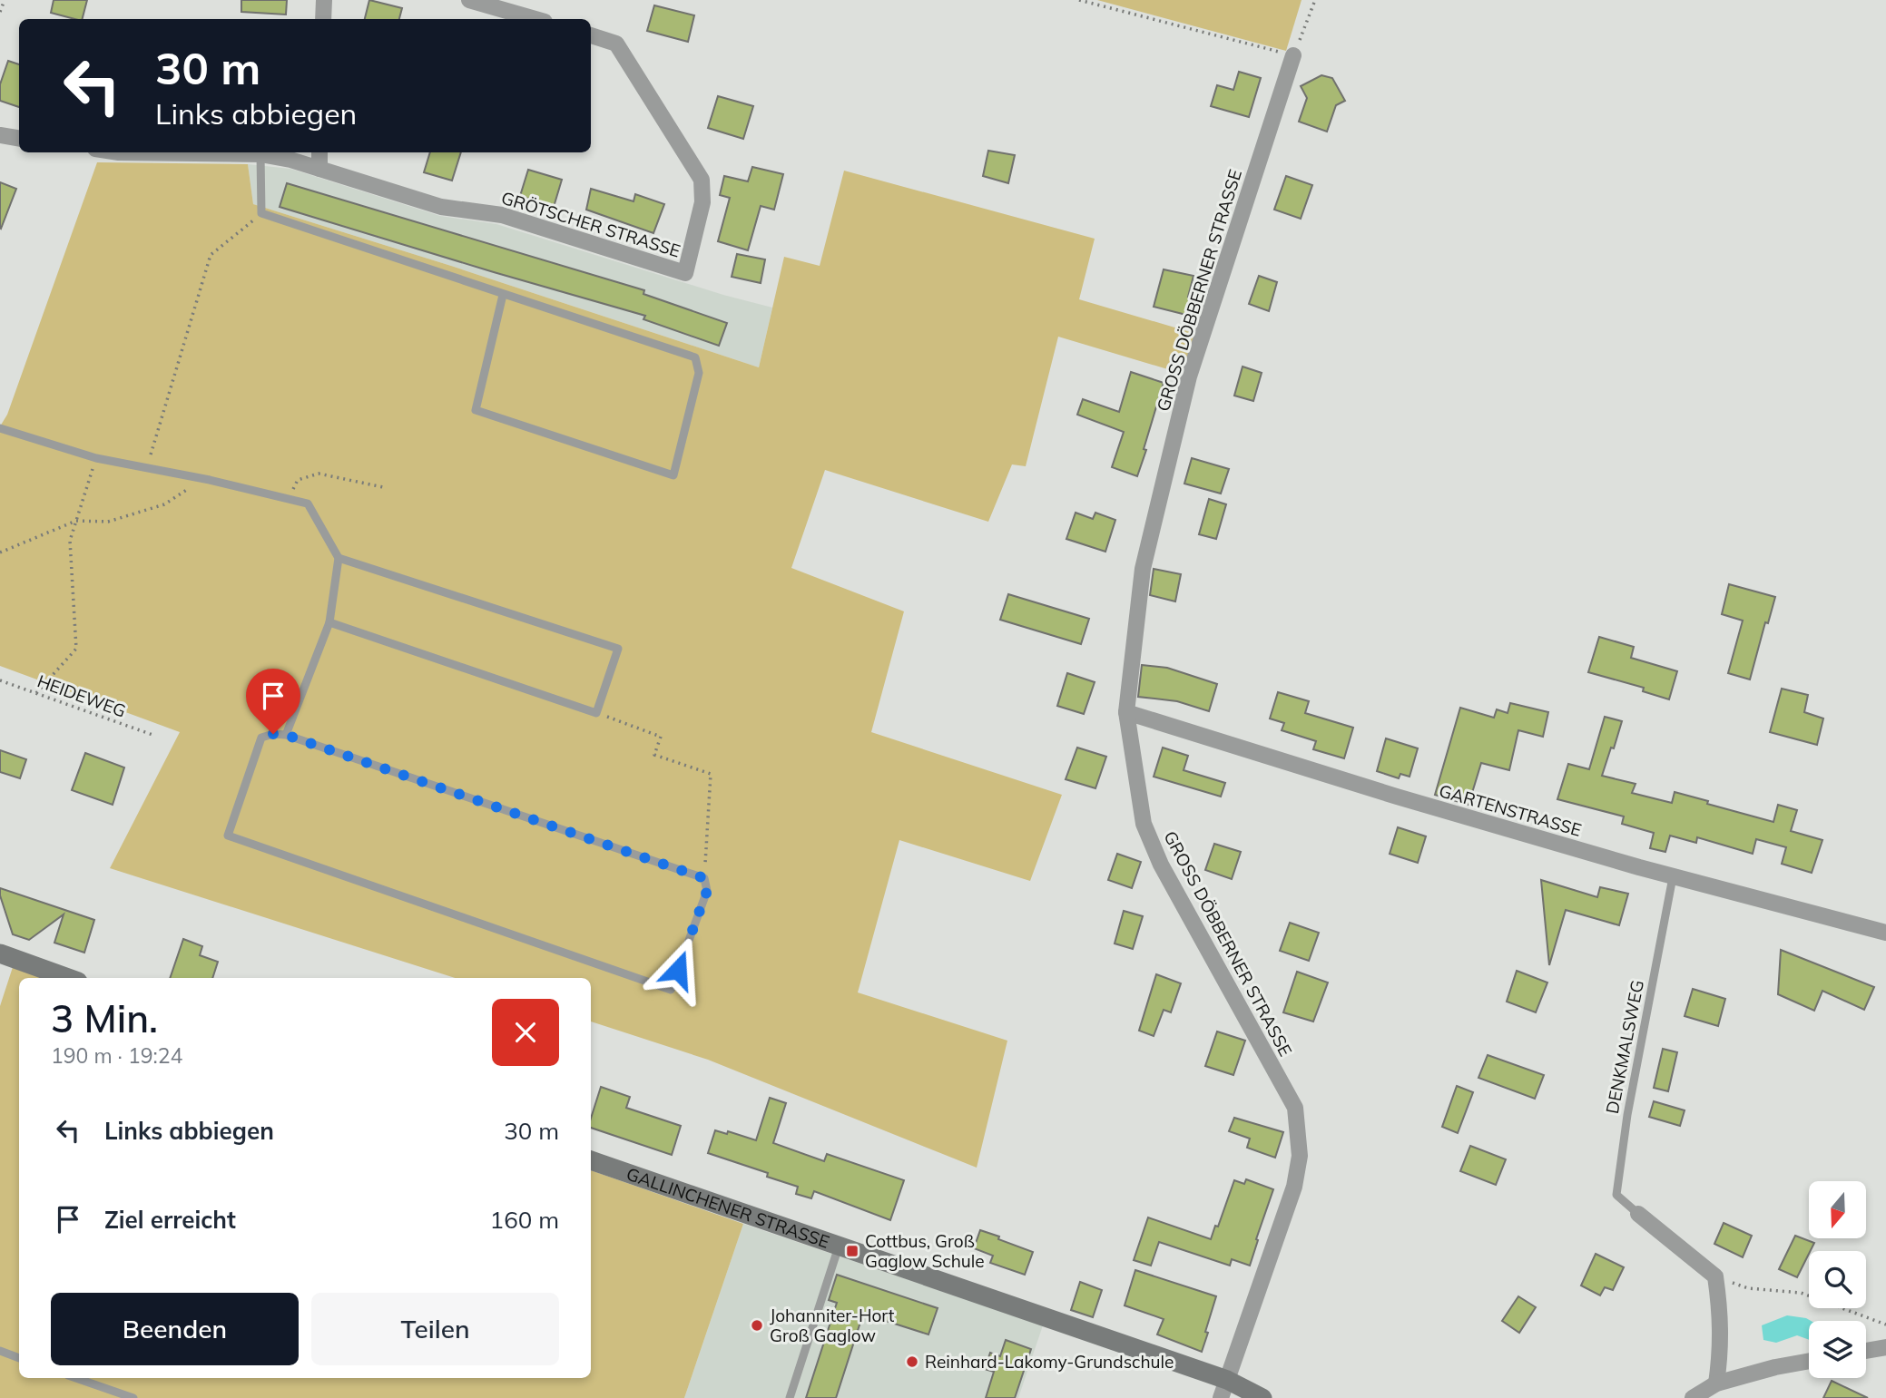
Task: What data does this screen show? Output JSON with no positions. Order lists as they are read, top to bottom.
{
  "streets": {
    "street": [
      "GRÖTSCHER STRASSE",
      "GROSS DÖBBERNER STRASSE",
      "GARTENSTRASSE",
      "GALLINCHENER STRASSE"
    ],
    "lane": ["DENKMALSWEG"],
    "path": ["HEIDEWEG"]
  },
  "crossings": [
    ["GROSS DÖBBERNER STRASSE", "GARTENSTRASSE"],
    ["GROSS DÖBBERNER STRASSE", "GALLINCHENER STRASSE"],
    ["GARTENSTRASSE", "DENKMALSWEG"]
  ],
  "places": {
    "transit": ["Cottbus, Groß Gaglow Schule"],
    "other": ["Johanniter-Hort Groß Gaglow", "Reinhard-Lakomy-Grundschule"]
  },
  "north": "bottom",
  "page": {
    "turn": ["30 m", "Links abbiegen"],
    "heading": ["3 Min.", "190 m · 19:24"],
    "list": [
      {
        "name": "Links abbiegen",
        "value": "30 m"
      },
      {
        "name": "Ziel erreicht",
        "value": "160 m"
      }
    ],
    "buttons": ["Beenden", "Teilen"]
  }
}
